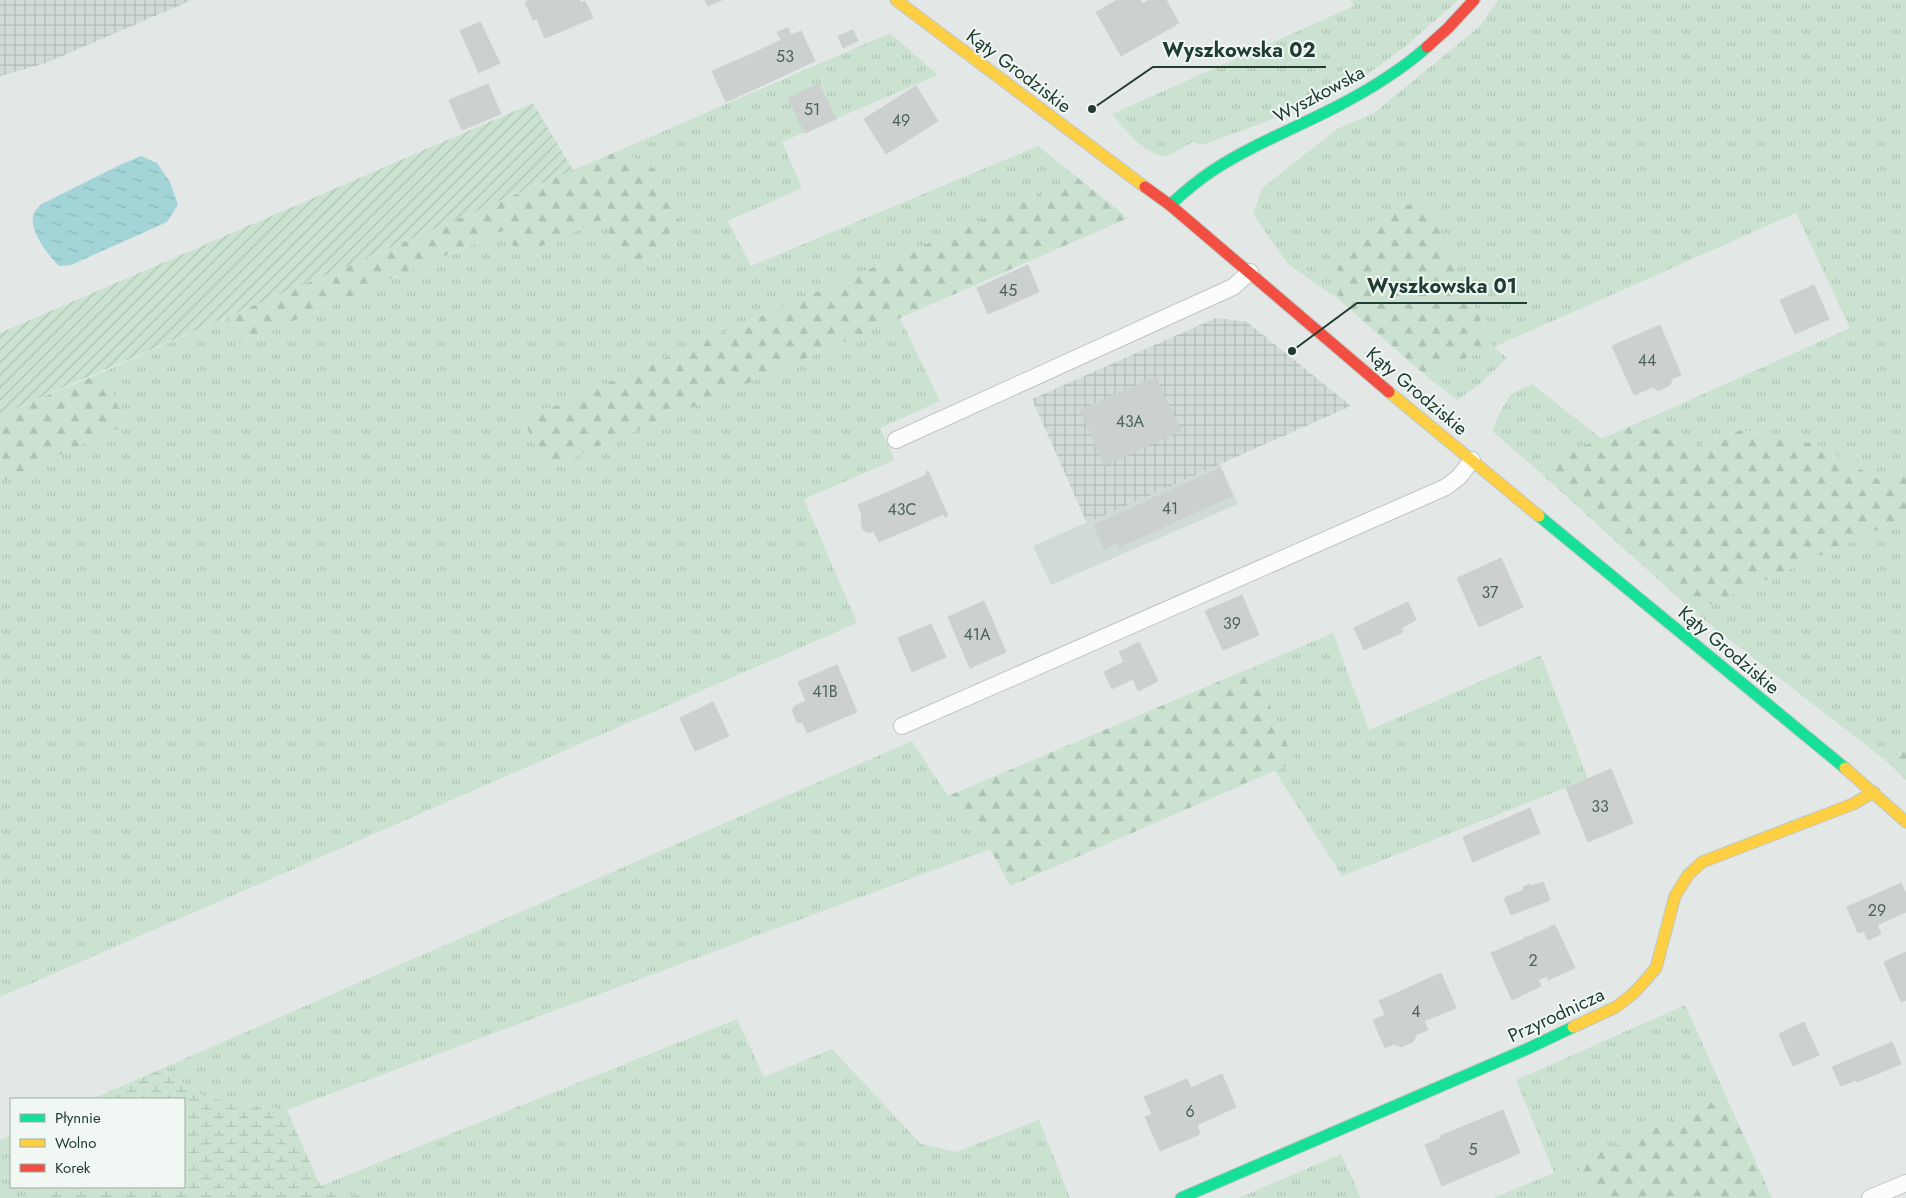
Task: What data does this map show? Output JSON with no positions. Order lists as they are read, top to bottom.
{
  "streets": {
    "street": ["Kąty Grodziskie", "Wyszkowska", "Przyrodnicza"]
  },
  "crossings": [
    ["Kąty Grodziskie", "Wyszkowska"],
    ["Kąty Grodziskie", "Przyrodnicza"]
  ],
  "places": ["Wyszkowska 02", "Wyszkowska 01"],
  "house_numbers": [
    "53",
    "51",
    "49",
    "45",
    "44",
    "43A",
    "41",
    "43C",
    "37",
    "39",
    "41A",
    "41B",
    "33",
    "29",
    "2",
    "4",
    "6",
    "5"
  ],
  "legend": ["Płynnie", "Wolno", "Korek"]
}
